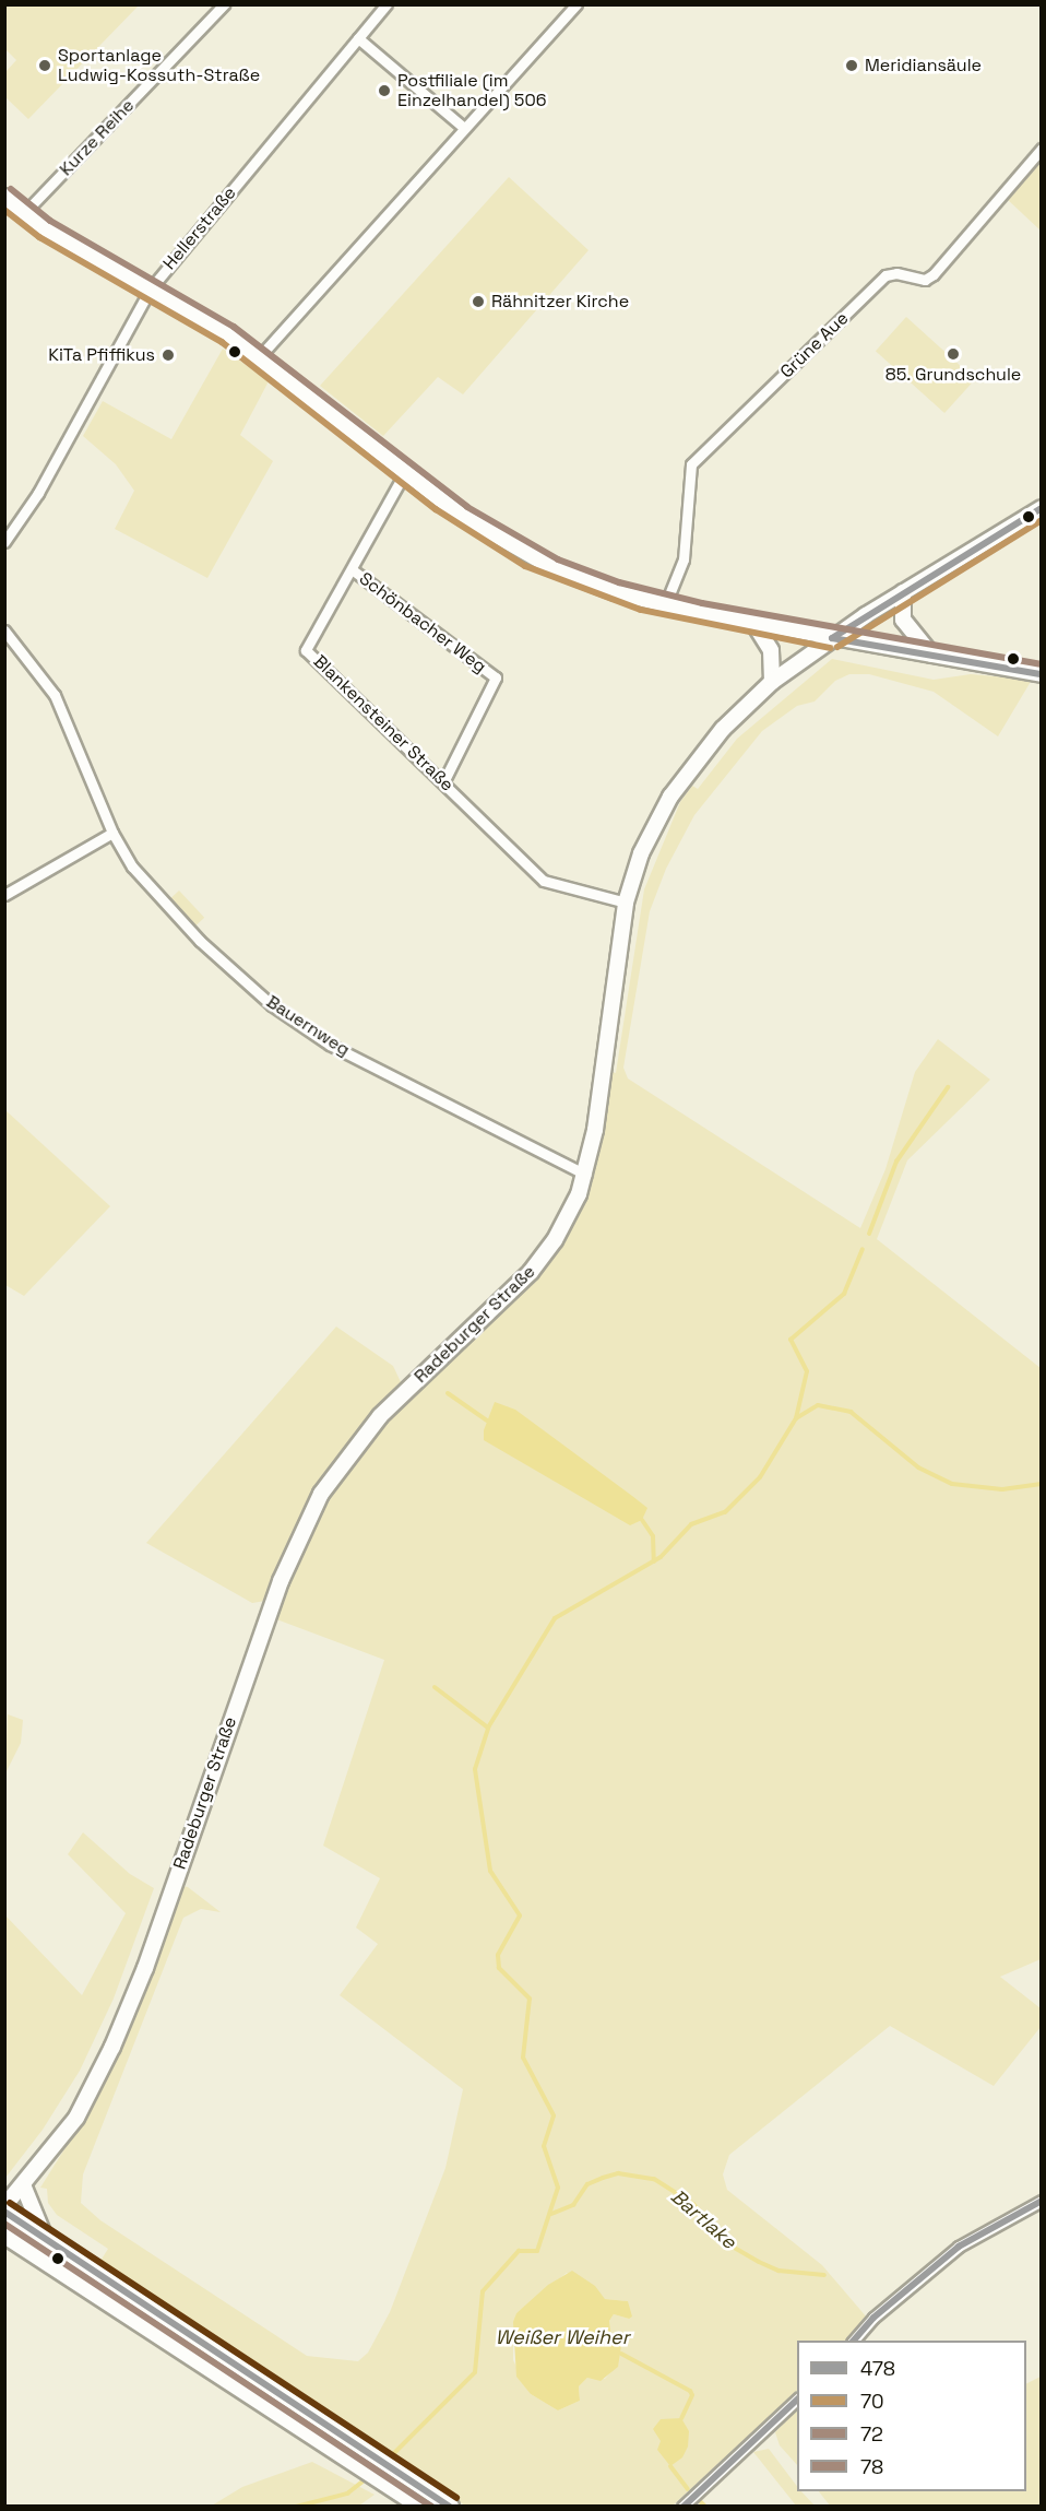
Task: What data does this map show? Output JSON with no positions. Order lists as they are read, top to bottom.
{
  "streets": {
    "main road": ["Radeburger Straße"],
    "street": [
      "Kurze Reihe",
      "Hellerstraße",
      "Grüne Aue",
      "Schönbacher Weg",
      "Blankensteiner Straße",
      "Bauernweg"
    ]
  },
  "crossings": [
    ["Schönbacher Weg", "Blankensteiner Straße"],
    ["Blankensteiner Straße", "Radeburger Straße"],
    ["Bauernweg", "Radeburger Straße"]
  ],
  "water": ["Bartlake", "Weißer Weiher"],
  "places": [
    "Sportanlage Ludwig-Kossuth-Straße",
    "Meridiansäule",
    "Postfiliale (im Einzelhandel) 506",
    "Rähnitzer Kirche",
    "85. Grundschule",
    "KiTa Pfiffikus"
  ],
  "lines": [
    "transit line 72",
    "transit line 70",
    "transit line 478",
    "transit line 78"
  ],
  "legend": [
    "478",
    "70",
    "72",
    "78"
  ]
}
